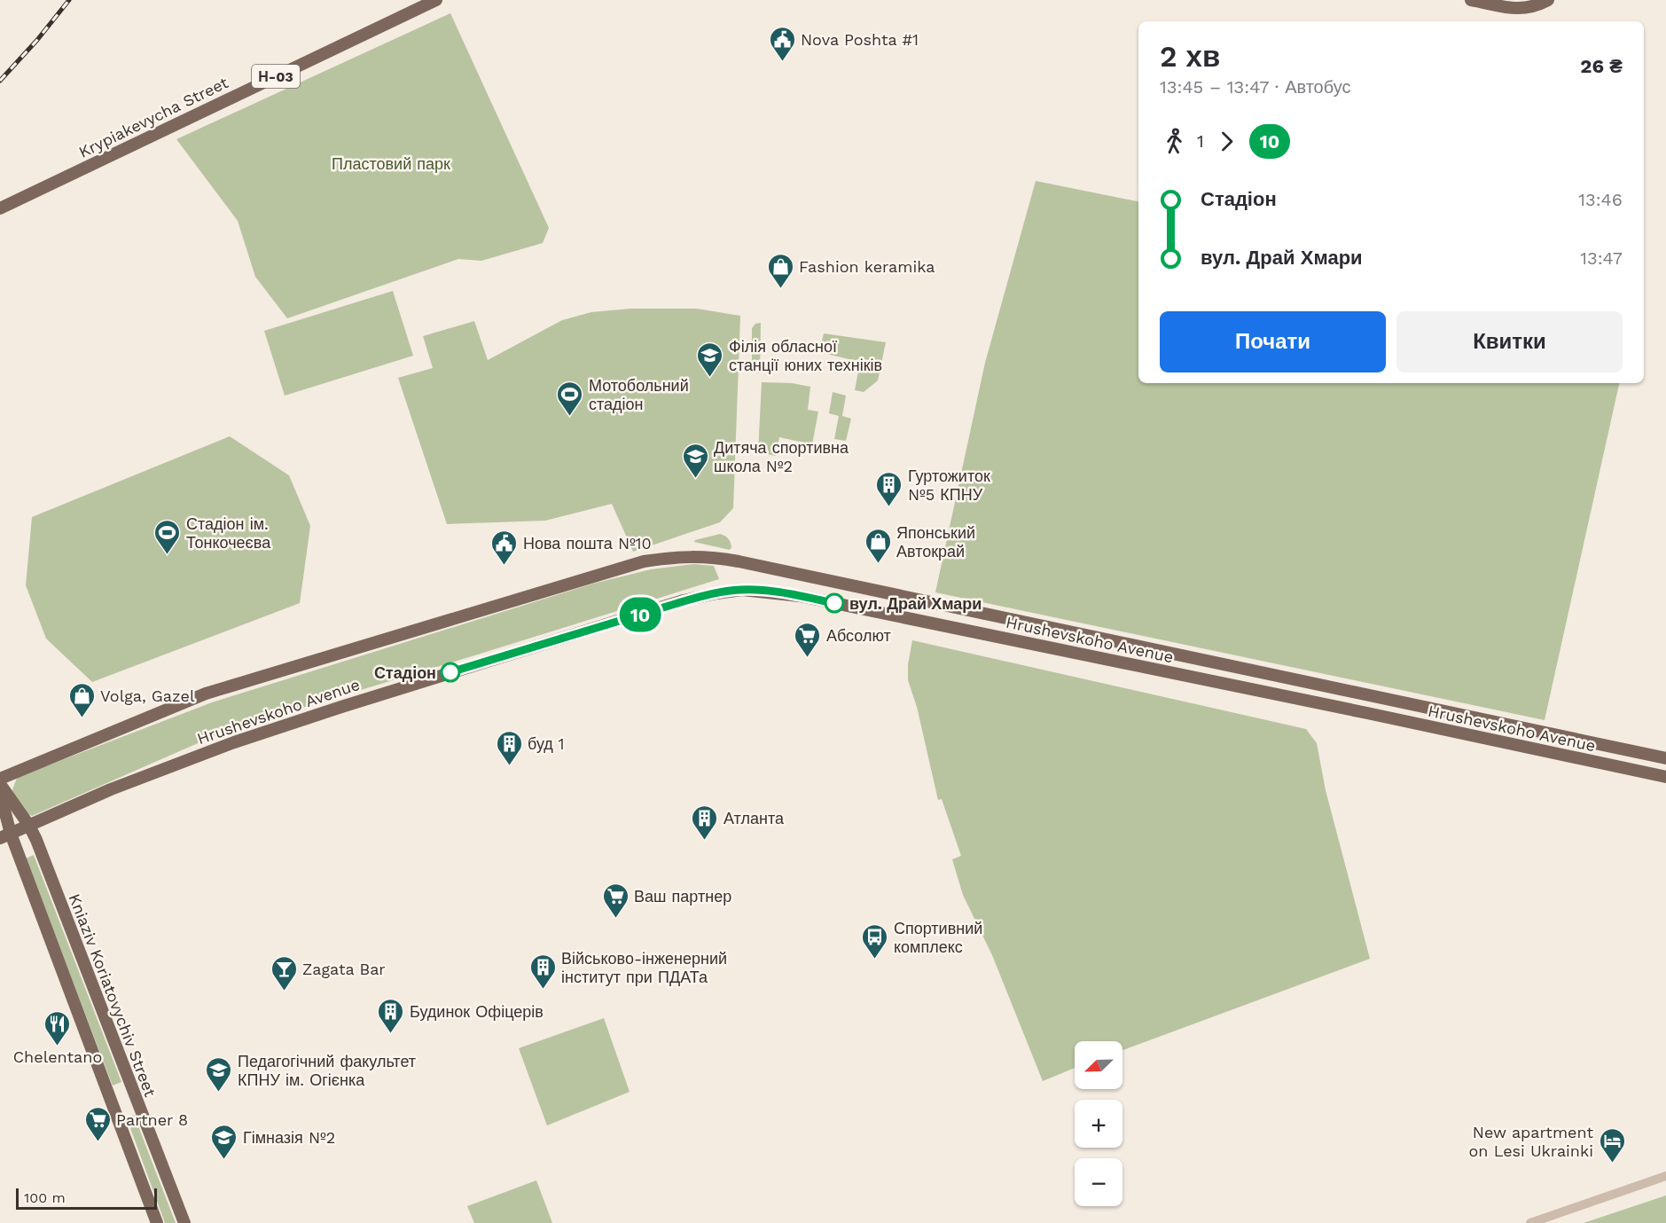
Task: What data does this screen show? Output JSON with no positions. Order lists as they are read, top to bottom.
{
  "streets": {
    "main road": [
      "Н-03",
      "Krypiakevycha Street",
      "Hrushevskoho Avenue",
      "Kniaziv Koriatovychiv Street"
    ]
  },
  "crossings": [
    ["Hrushevskoho Avenue", "Kniaziv Koriatovychiv Street"]
  ],
  "parks": ["Пластовий парк"],
  "places": {
    "public building": ["Nova Poshta #1", "Нова пошта №10"],
    "shop": ["Fashion keramika", "Японський Автокрай", "Volga, Gazel"],
    "school or university": [
      "Філія обласної станції юних техніків",
      "Дитяча спортивна школа №2",
      "Педагогічний факультет КПНУ ім. Огієнка",
      "Гімназія №2"
    ],
    "sports": ["Мотобольний стадіон", "Стадіон ім. Тонкочеєва"],
    "building": [
      "Гуртожиток №5 КПНУ",
      "буд 1",
      "Атланта",
      "Військово-інженерний інститут при ПДАТа",
      "Будинок Офіцерів"
    ],
    "other": ["вул. Драй Хмари", "Стадіон"],
    "supermarket": ["Абсолют", "Ваш партнер", "Partner 8"],
    "bus stop": ["Спортивний комплекс"],
    "bar": ["Zagata Bar"],
    "restaurant": ["Chelentano"],
    "hotel": ["New apartment on Lesi Ukrainki"]
  },
  "lines": ["bus line 10"],
  "scale_bar": "100 m",
  "north": "bottom left",
  "page": {
    "on_map": "10",
    "heading": ["2 хв", "13:45 – 13:47 · Автобус", "26 ₴"],
    "legs": ["1", "10"],
    "list": [
      {
        "name": "Стадіон",
        "value": "13:46"
      },
      {
        "name": "вул. Драй Хмари",
        "value": "13:47"
      }
    ],
    "buttons": ["Почати", "Квитки"],
    "map_buttons": ["+", "−"],
    "scale": "100 m"
  }
}
